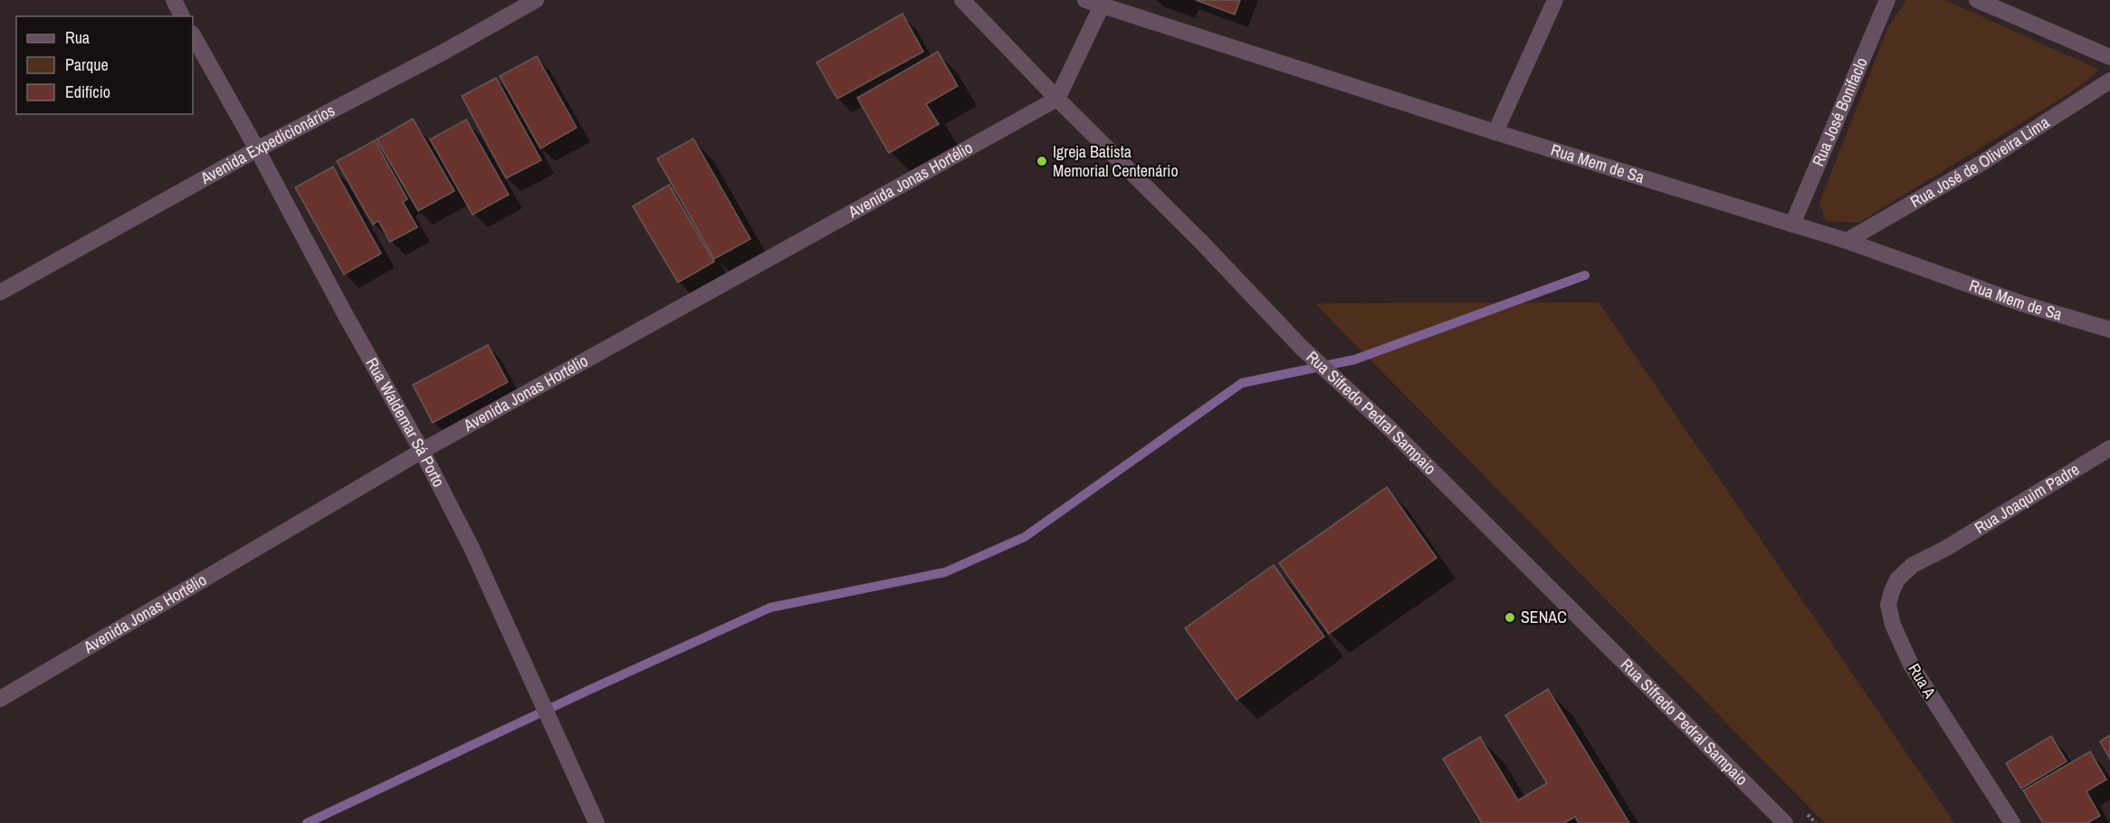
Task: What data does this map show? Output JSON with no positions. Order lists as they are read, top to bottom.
{
  "streets": {
    "street": [
      "Rua José Bonifaclo",
      "Avenida Expedicionários",
      "Rua José de Oliveira Lima",
      "Rua Mem de Sa",
      "Avenida Jonas Hortélio",
      "Rua Sifredo Pedral Sampaio",
      "Rua Waldemar Sá Porto",
      "Rua Joaquim Padre",
      "Rua A"
    ]
  },
  "crossings": [
    ["Rua José Bonifaclo", "Rua Mem de Sa"],
    ["Avenida Expedicionários", "Rua Waldemar Sá Porto"],
    ["Rua José de Oliveira Lima", "Rua Mem de Sa"],
    ["Avenida Jonas Hortélio", "Rua Sifredo Pedral Sampaio"],
    ["Avenida Jonas Hortélio", "Rua Waldemar Sá Porto"],
    ["Rua Joaquim Padre", "Rua A"]
  ],
  "places": ["Igreja Batista Memorial Centenário", "SENAC"],
  "legend": ["Rua", "Parque", "Edifício"]
}
